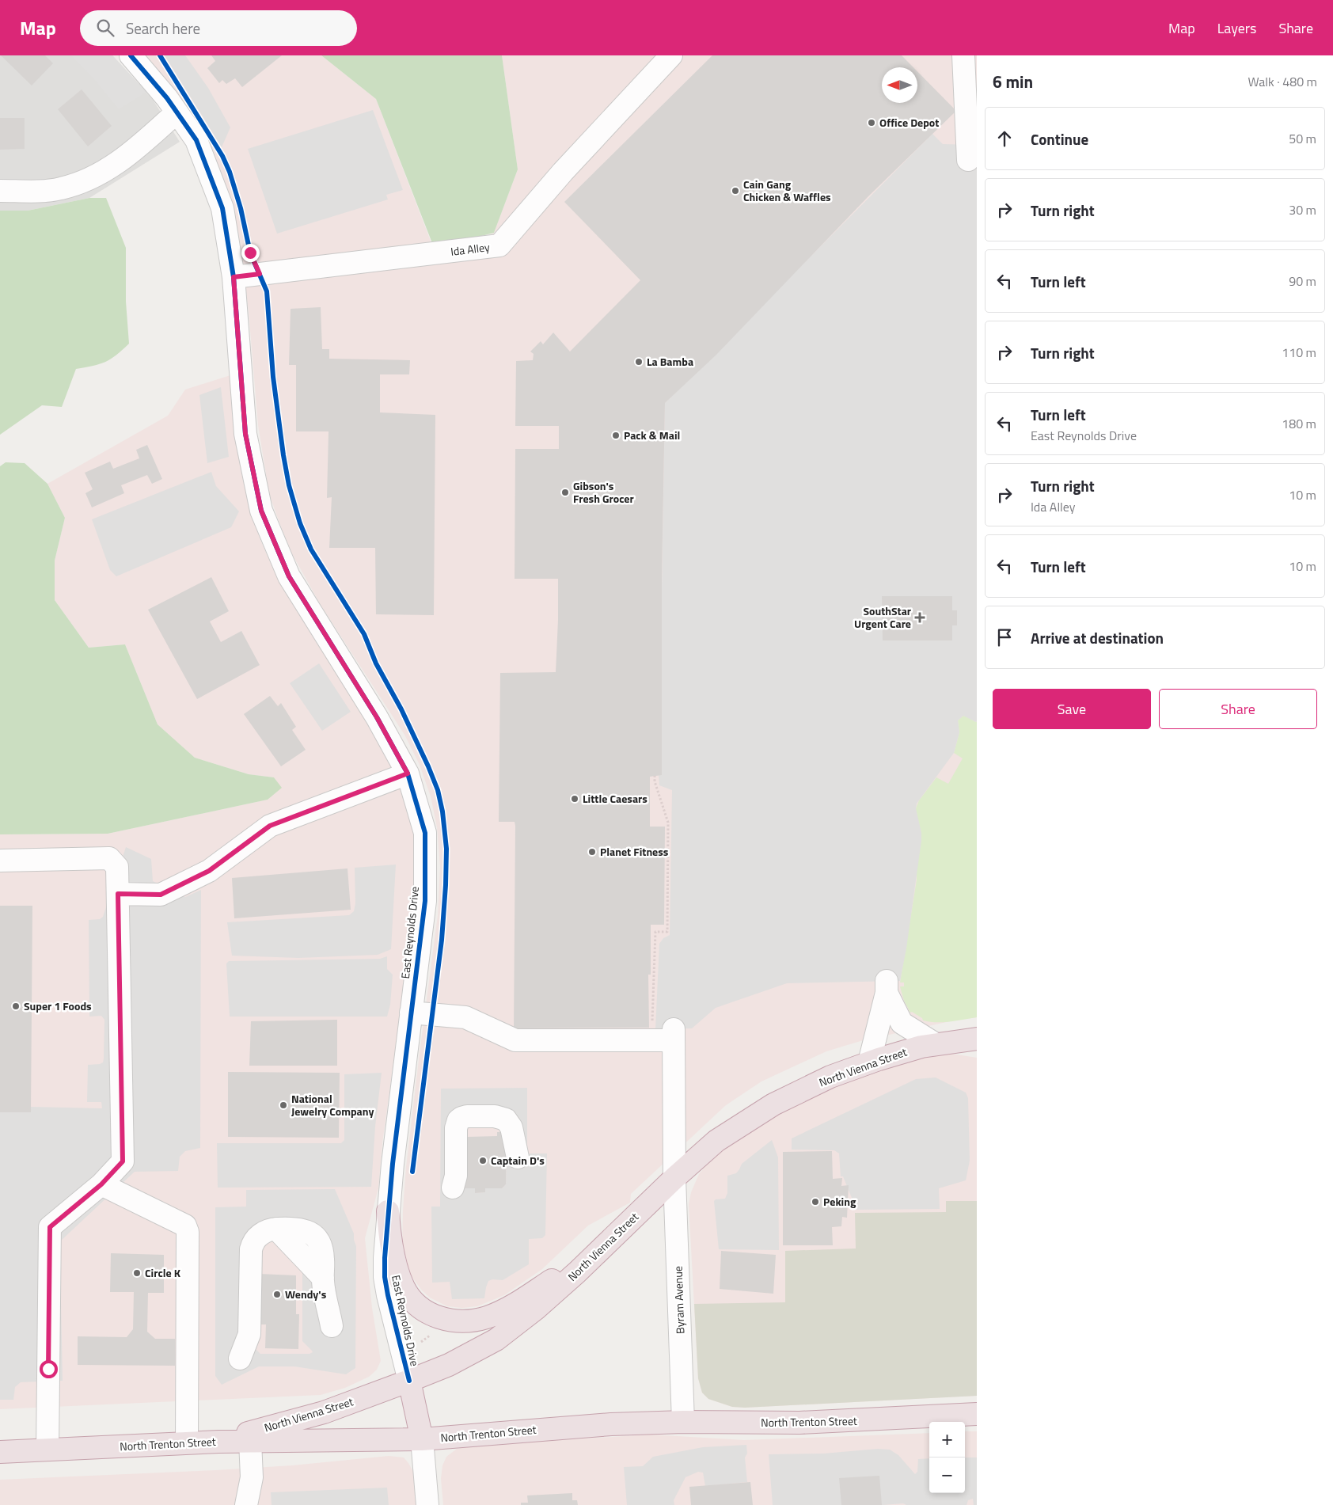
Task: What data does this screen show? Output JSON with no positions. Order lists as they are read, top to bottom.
{
  "streets": {
    "highway": ["North Vienna Street", "North Trenton Street"],
    "street": ["Ida Alley", "East Reynolds Drive", "Byram Avenue"]
  },
  "crossings": [
    ["Ida Alley", "East Reynolds Drive"],
    ["East Reynolds Drive", "North Vienna Street"],
    ["East Reynolds Drive", "Byram Avenue"],
    ["North Vienna Street", "Byram Avenue"],
    ["North Vienna Street", "North Trenton Street"],
    ["Byram Avenue", "North Trenton Street"]
  ],
  "places": {
    "other": [
      "Office Depot",
      "Cain Gang Chicken & Waffles",
      "La Bamba",
      "Pack & Mail",
      "Gibson's Fresh Grocer",
      "Little Caesars",
      "Planet Fitness",
      "Super 1 Foods",
      "National Jewelry Company",
      "Captain D's",
      "Peking",
      "Circle K",
      "Wendy's"
    ],
    "health": ["SouthStar Urgent Care"]
  },
  "north": "left",
  "page": {
    "header": "Map",
    "search": "Search here",
    "nav": ["Map", "Layers", "Share"],
    "heading": ["6 min", "Walk · 480 m"],
    "list": [
      ["Continue", "50 m"],
      ["Turn right", "30 m"],
      ["Turn left", "90 m"],
      ["Turn right", "110 m"],
      ["Turn left", "East Reynolds Drive", "180 m"],
      ["Turn right", "Ida Alley", "10 m"],
      ["Turn left", "10 m"],
      "Arrive at destination"
    ],
    "buttons": ["Save", "Share"],
    "map_buttons": ["+", "−"]
  }
}
